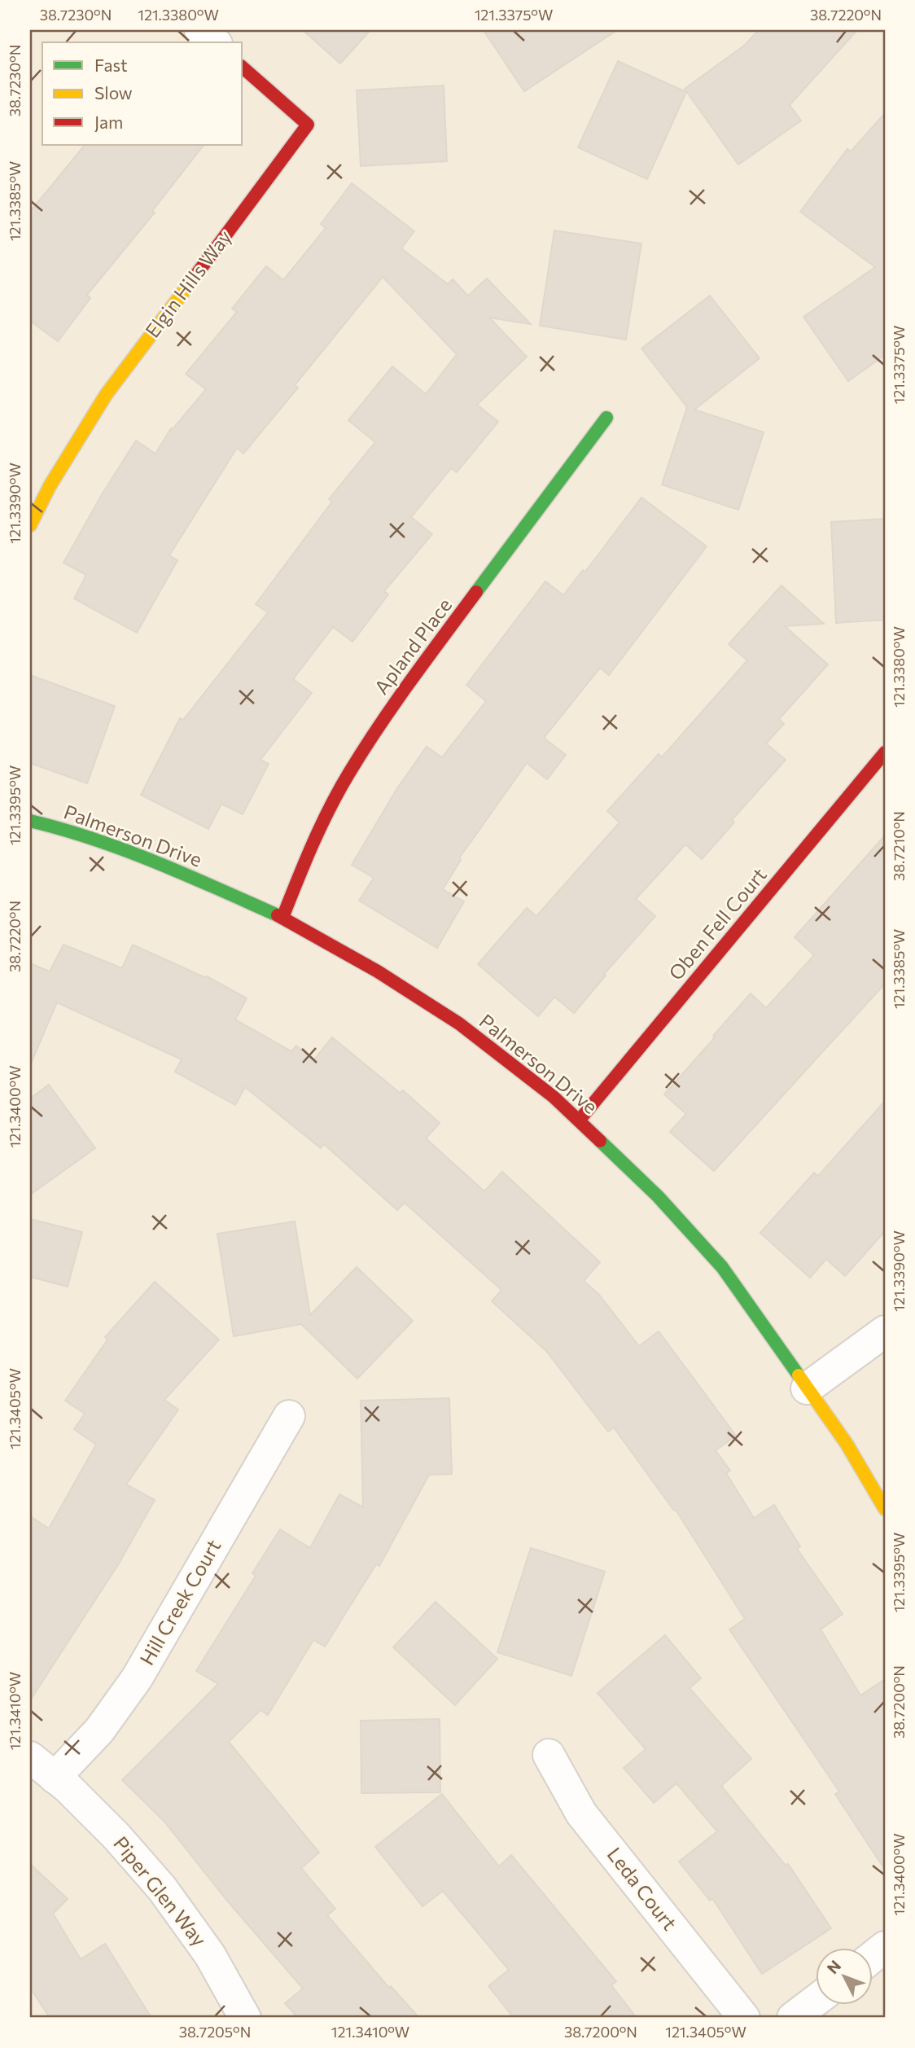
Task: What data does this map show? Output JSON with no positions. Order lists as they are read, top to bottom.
{
  "streets": {
    "street": [
      "Elgin Hills Way",
      "Apland Place",
      "Palmerson Drive",
      "Oben Fell Court",
      "Hill Creek Court",
      "Leda Court",
      "Piper Glen Way"
    ]
  },
  "crossings": [
    ["Apland Place", "Palmerson Drive"],
    ["Palmerson Drive", "Oben Fell Court"],
    ["Hill Creek Court", "Piper Glen Way"]
  ],
  "legend": ["Fast", "Slow", "Jam"],
  "north": "top left",
  "coordinates": [
    "38.7230°N",
    "121.3380°W",
    "121.3375°W",
    "38.7220°N",
    "121.3385°W",
    "121.3390°W",
    "121.3395°W",
    "38.7210°N",
    "121.3400°W",
    "121.3405°W",
    "38.7200°N",
    "121.3410°W",
    "38.7205°N"
  ]
}
